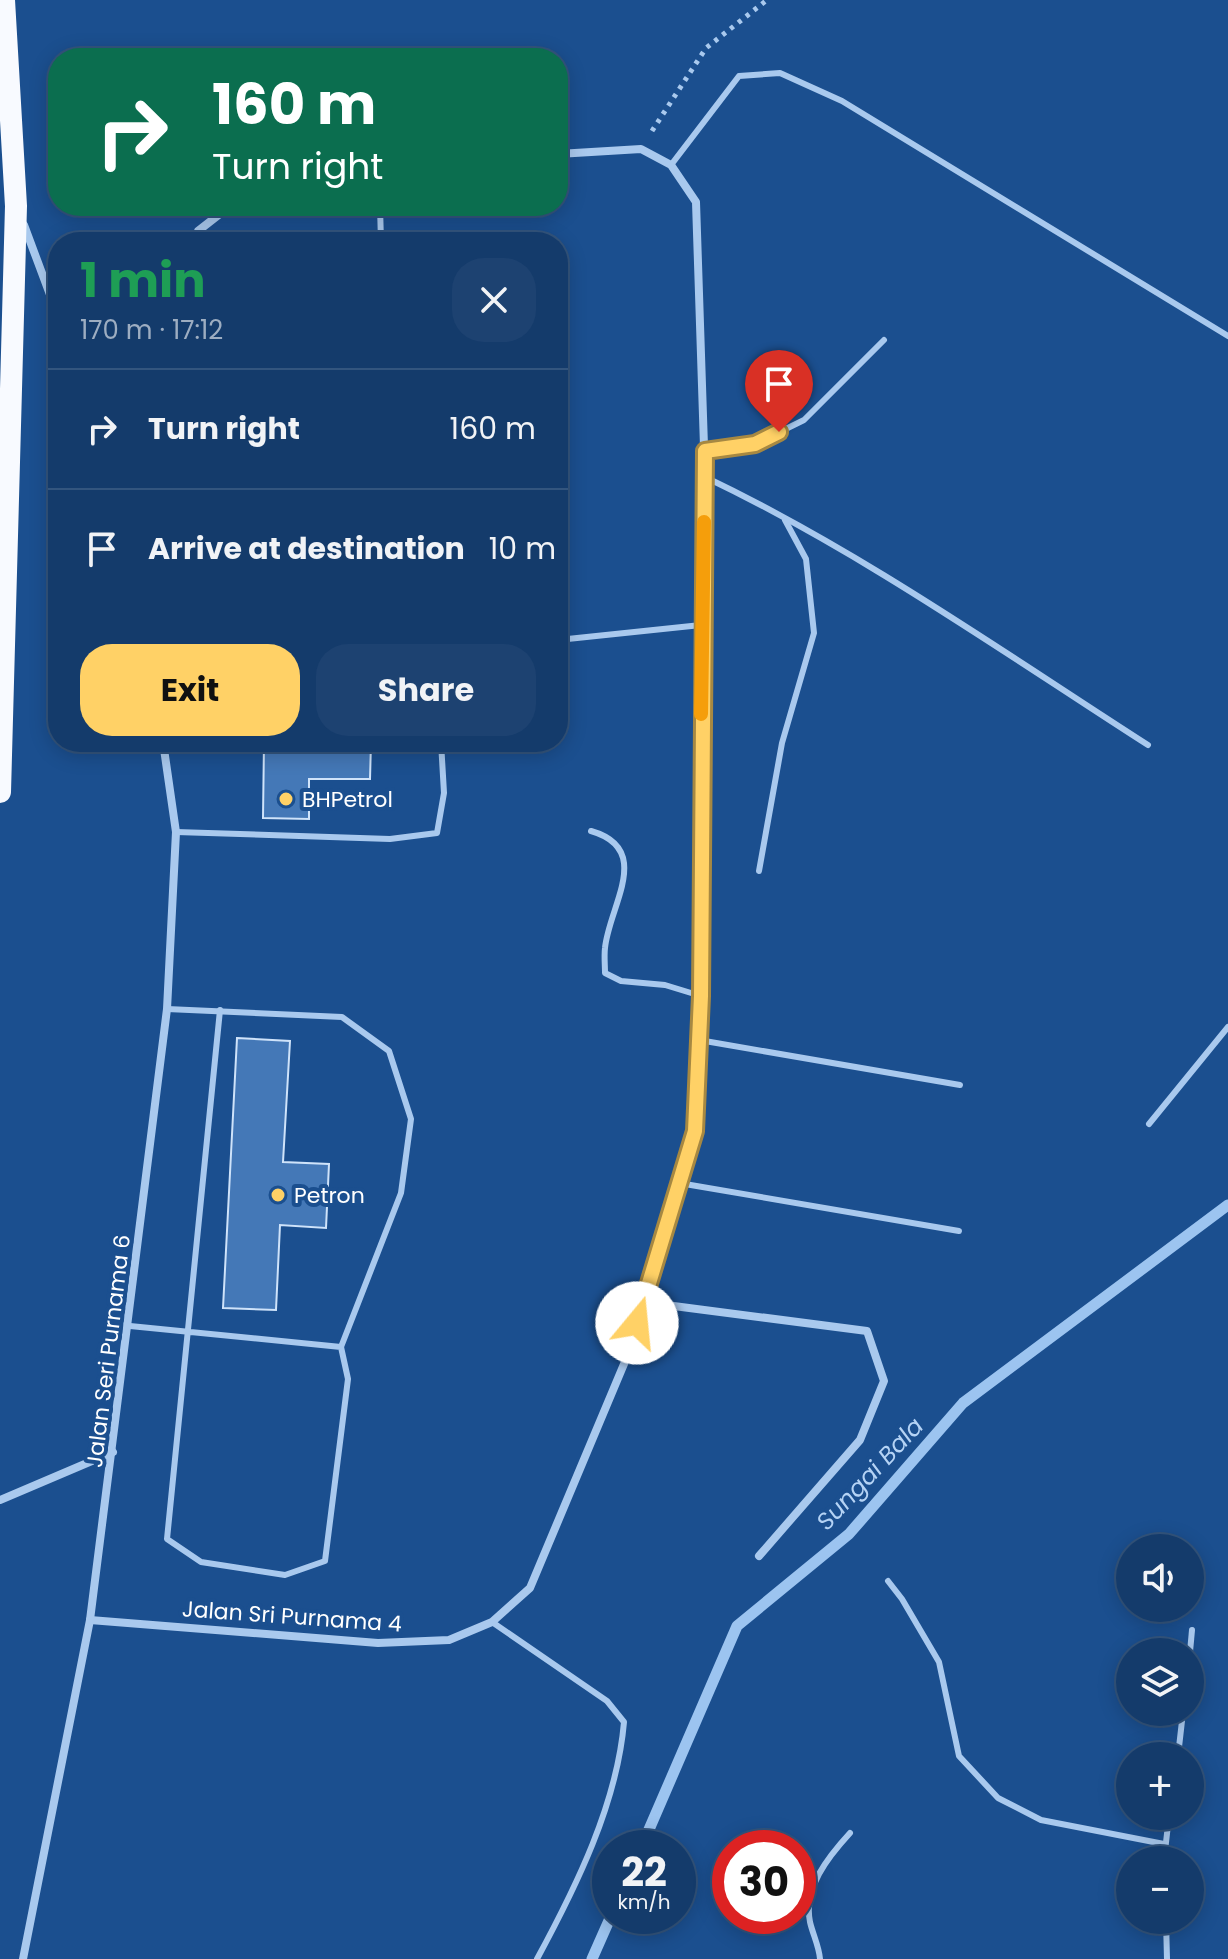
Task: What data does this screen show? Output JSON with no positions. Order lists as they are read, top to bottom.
{
  "streets": {
    "street": ["Jalan Seri Purnama 6", "Jalan Sri Purnama 4"]
  },
  "crossings": [
    ["Jalan Seri Purnama 6", "Jalan Sri Purnama 4"]
  ],
  "water": ["Sungai Bala"],
  "places": ["BHPetrol", "Petron"],
  "page": {
    "turn": ["160 m", "Turn right"],
    "heading": ["1 min", "170 m · 17:12"],
    "list": [
      {
        "name": "Turn right",
        "value": "160 m"
      },
      {
        "name": "Arrive at destination",
        "value": "10 m"
      }
    ],
    "buttons": ["Exit", "Share"],
    "map_buttons": ["+", "−"],
    "speed": "22 km/h",
    "limit": "30"
  }
}
